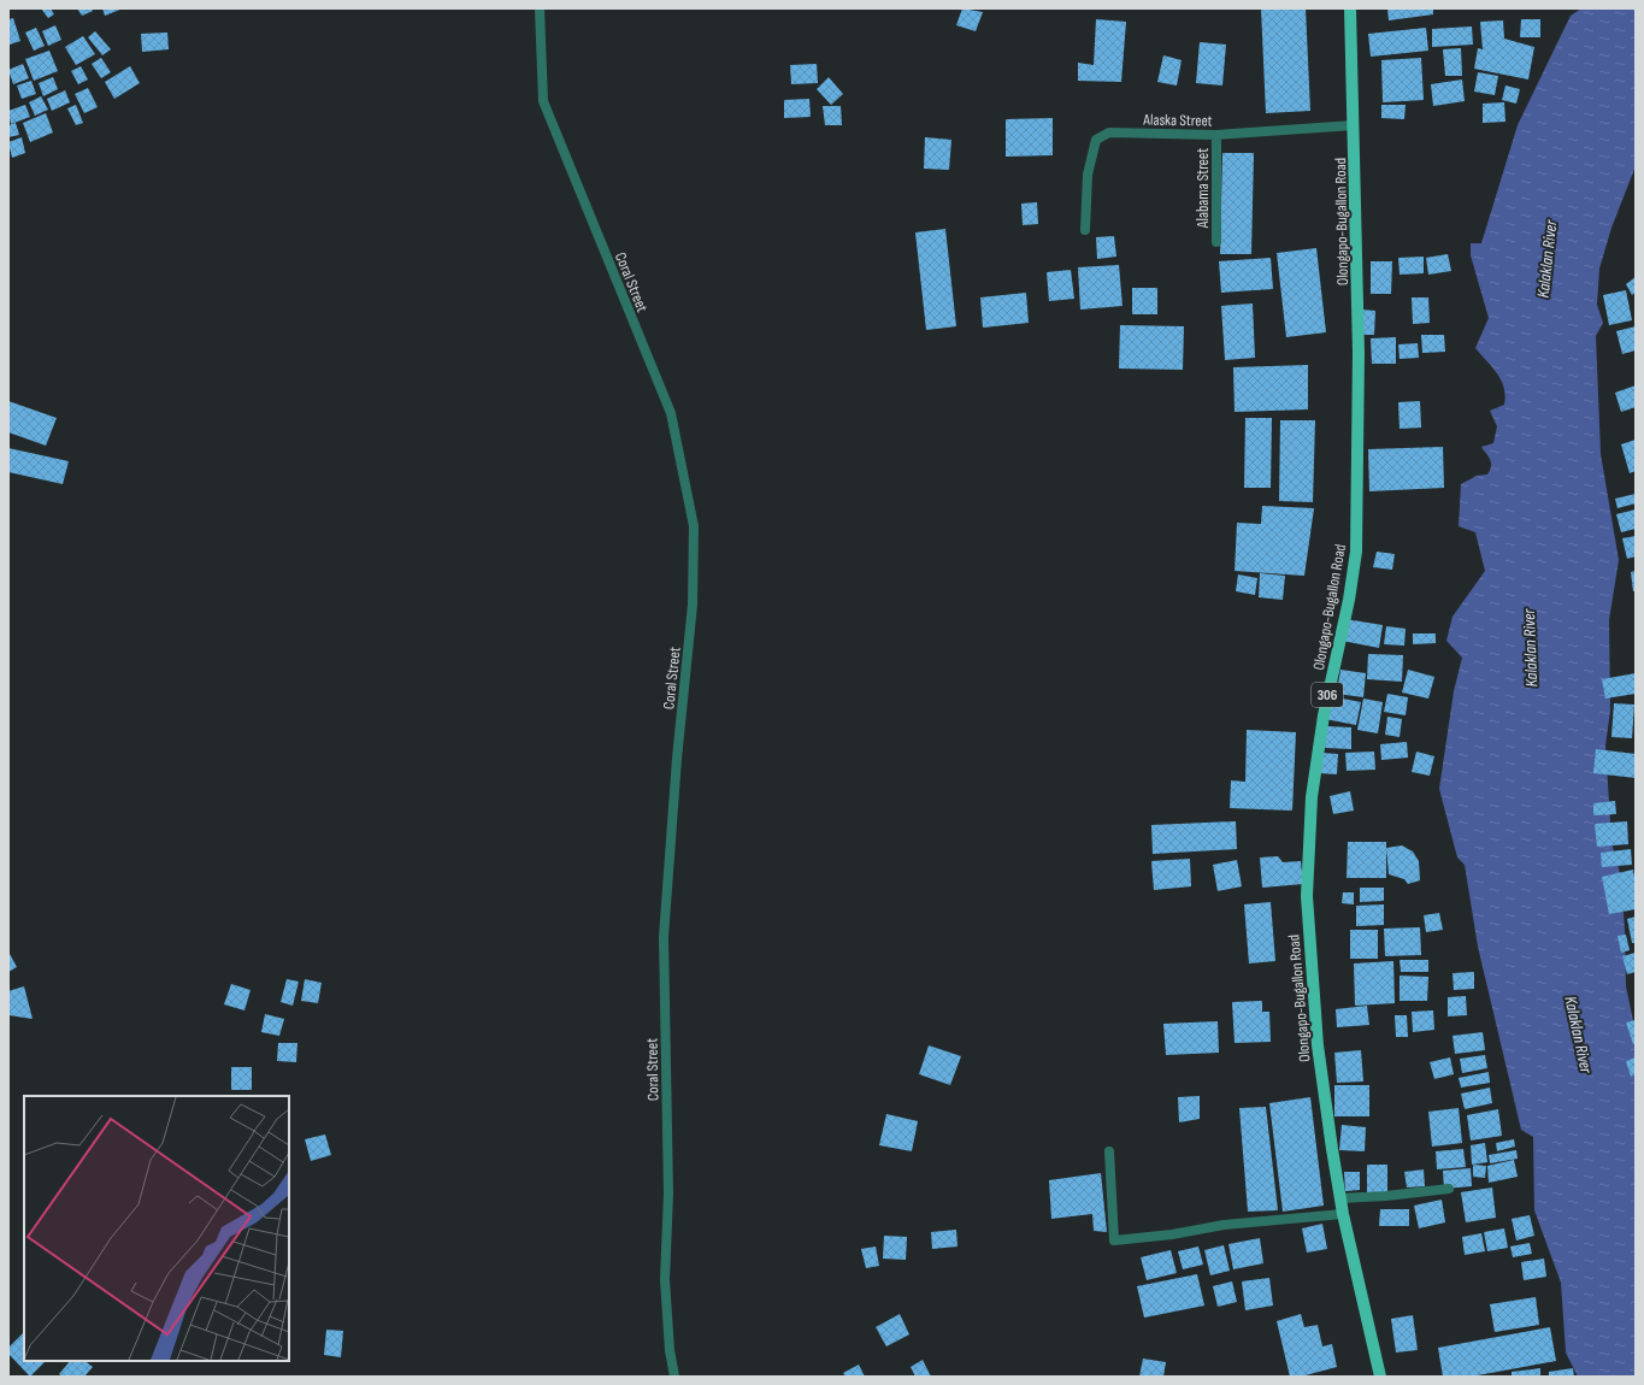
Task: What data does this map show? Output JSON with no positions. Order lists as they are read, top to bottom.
{
  "streets": {
    "main road": ["Olongapo-Bugallon Road", "306"],
    "street": ["Alaska Street", "Alabama Street", "Coral Street"]
  },
  "crossings": [
    ["Alaska Street", "Alabama Street"],
    ["Alaska Street", "Olongapo-Bugallon Road"]
  ],
  "water": ["Kalaklan River"]
}
